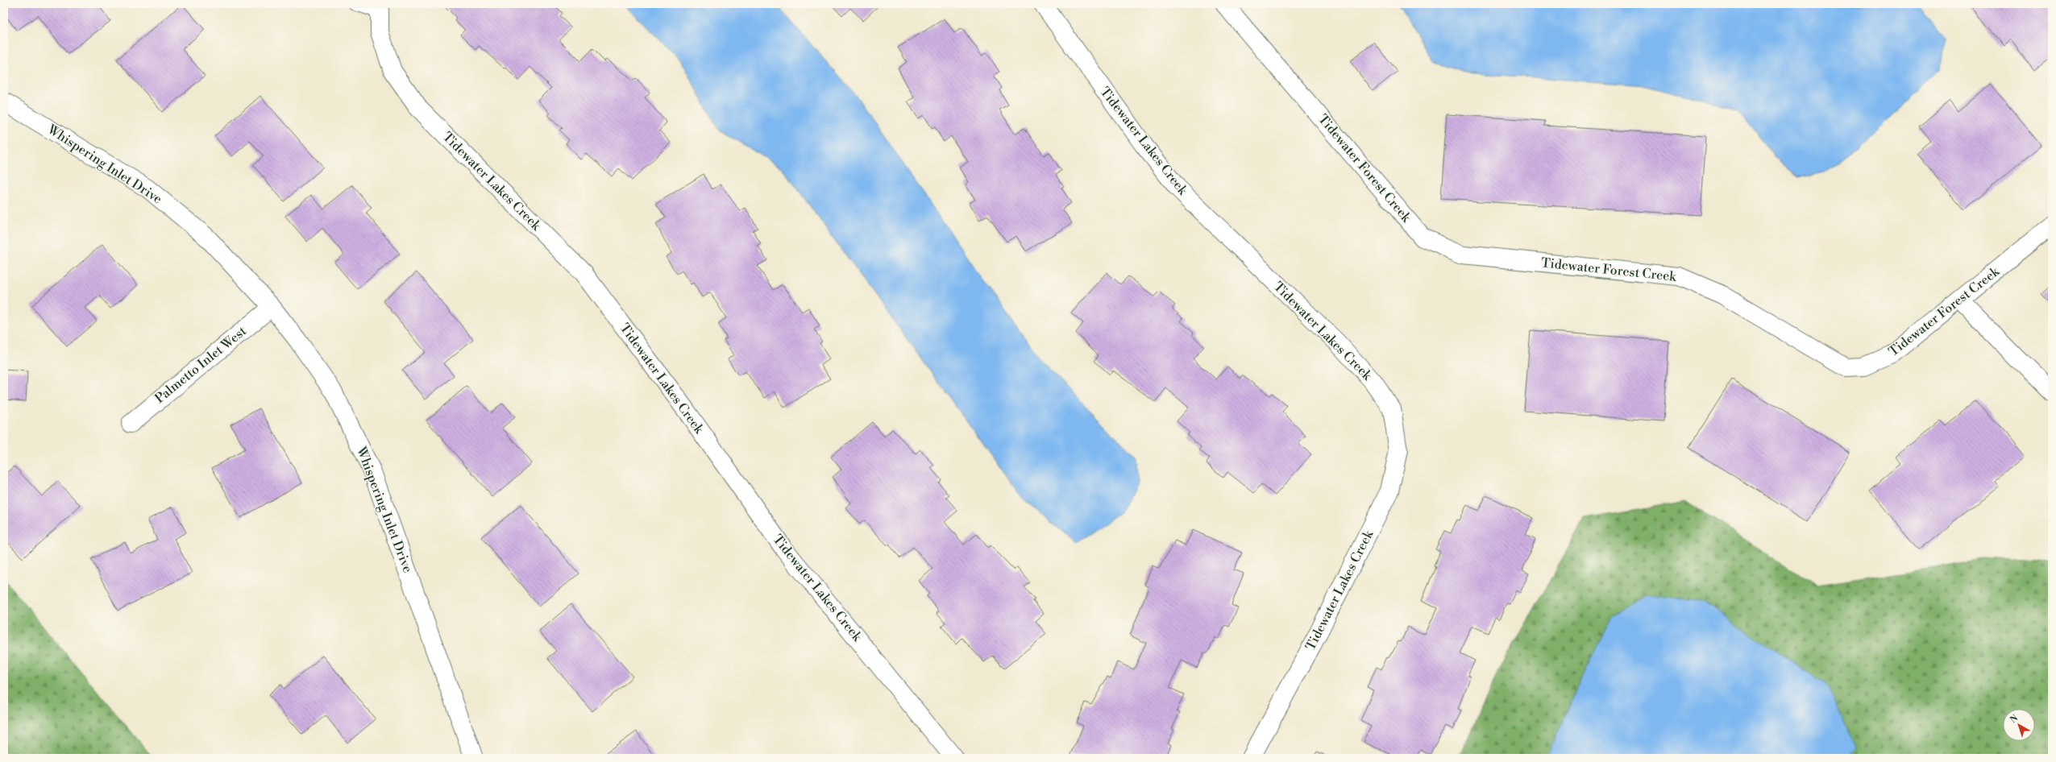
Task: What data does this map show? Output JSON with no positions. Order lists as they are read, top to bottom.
{
  "streets": {
    "street": [
      "Tidewater Lakes Creek",
      "Whispering Inlet Drive",
      "Tidewater Forest Creek",
      "Palmetto Inlet West"
    ]
  },
  "crossings": [
    ["Whispering Inlet Drive", "Palmetto Inlet West"]
  ],
  "north": "top left"
}
